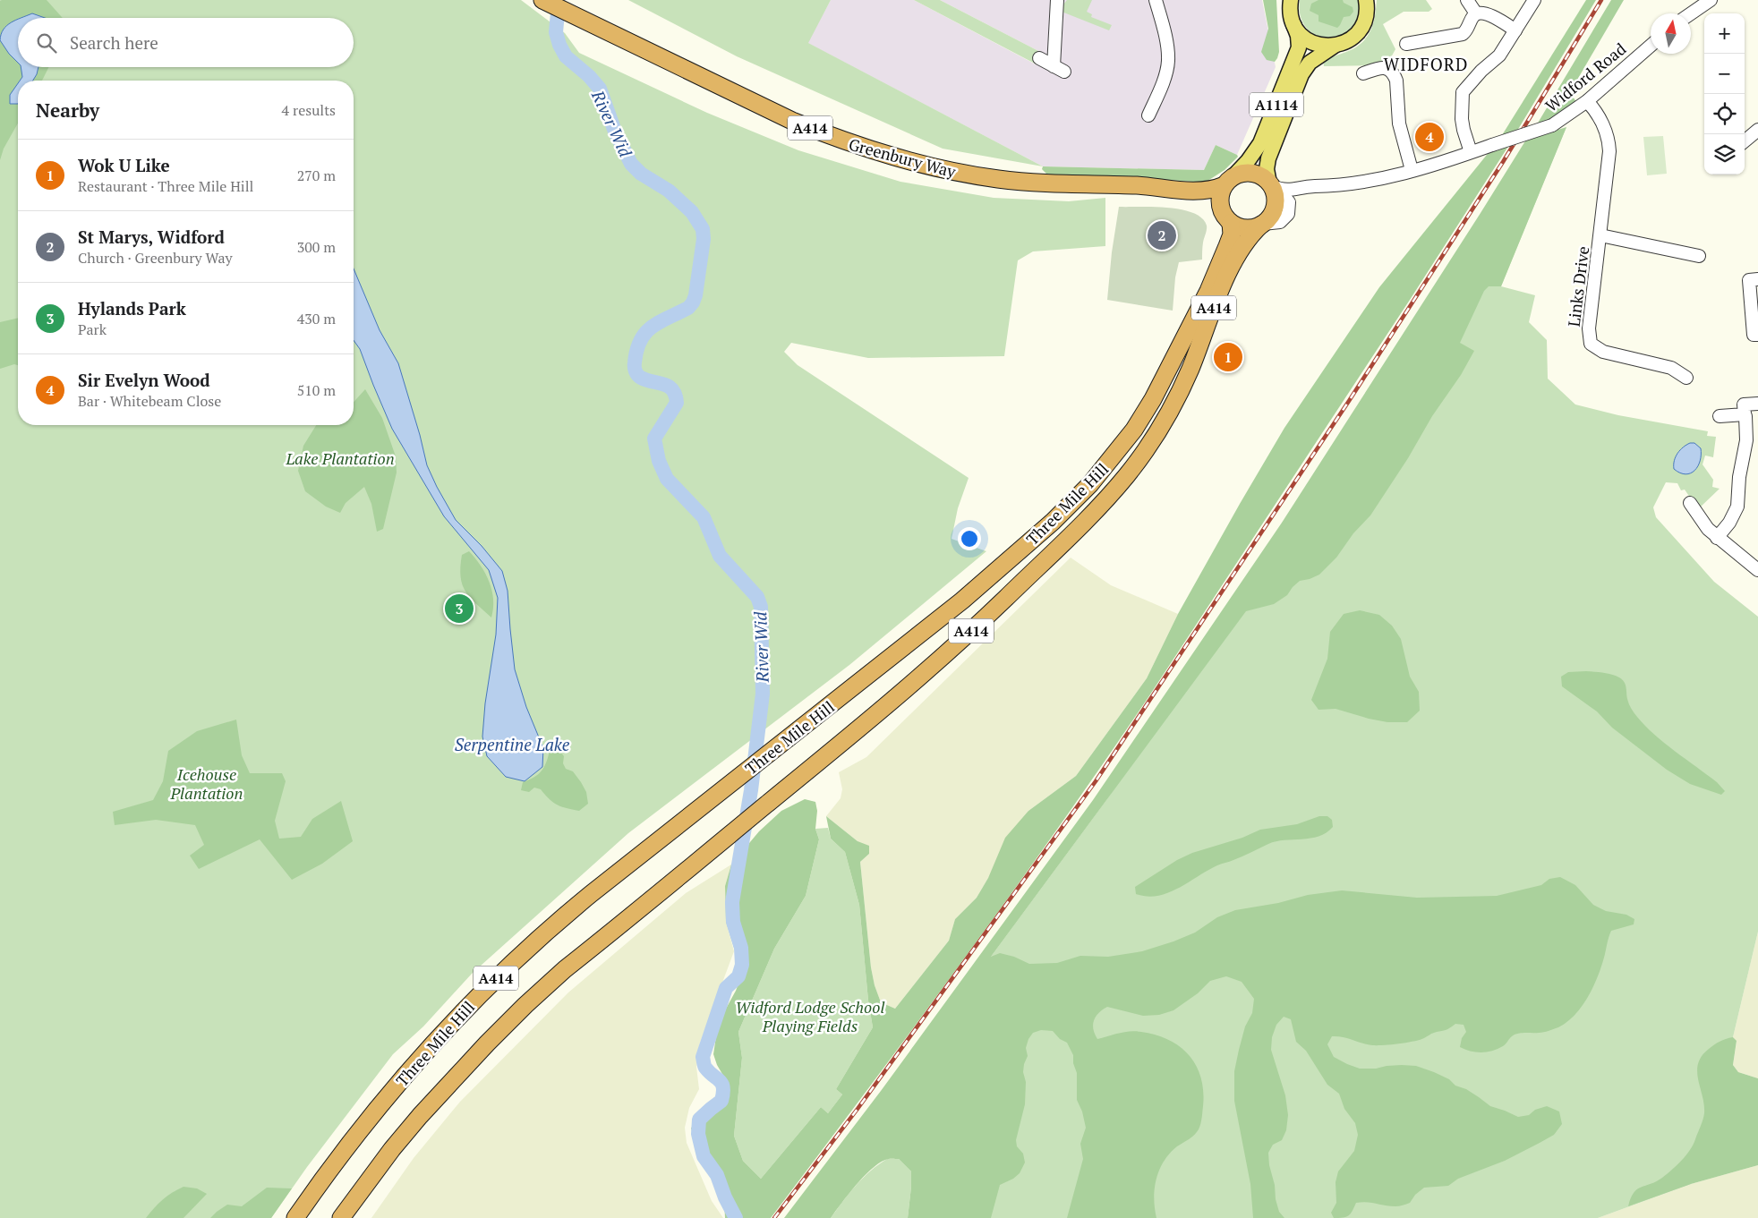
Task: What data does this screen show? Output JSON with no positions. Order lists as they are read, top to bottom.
{
  "streets": {
    "highway": ["A414", "Greenbury Way", "Three Mile Hill"],
    "main road": ["A1114"],
    "street": ["Widford Road", "Links Drive"]
  },
  "crossings": [
    ["Widford Road", "A1114"],
    ["Widford Road", "A414"],
    ["Widford Road", "Greenbury Way"],
    ["Widford Road", "Links Drive"],
    ["Widford Road", "Three Mile Hill"],
    ["A1114", "A414"],
    ["A1114", "Greenbury Way"],
    ["A1114", "Three Mile Hill"],
    ["A414", "Greenbury Way"],
    ["A414", "Three Mile Hill"],
    ["Greenbury Way", "Three Mile Hill"]
  ],
  "districts": ["WIDFORD"],
  "water": ["River Wid", "Serpentine Lake"],
  "parks": ["Lake Plantation", "Icehouse Plantation", "Widford Lodge School Playing Fields"],
  "north": "top",
  "page": {
    "map_buttons": ["+", "−"],
    "search": "Search here",
    "heading": ["Nearby", "4 results"],
    "pins": [
      "4",
      "2",
      "1",
      "3"
    ],
    "list": [
      {
        "mark": "1",
        "name": "Wok U Like",
        "note": "Restaurant · Three Mile Hill",
        "value": "270 m"
      },
      {
        "mark": "2",
        "name": "St Marys, Widford",
        "note": "Church · Greenbury Way",
        "value": "300 m"
      },
      {
        "mark": "3",
        "name": "Hylands Park",
        "note": "Park",
        "value": "430 m"
      },
      {
        "mark": "4",
        "name": "Sir Evelyn Wood",
        "note": "Bar · Whitebeam Close",
        "value": "510 m"
      }
    ]
  }
}
